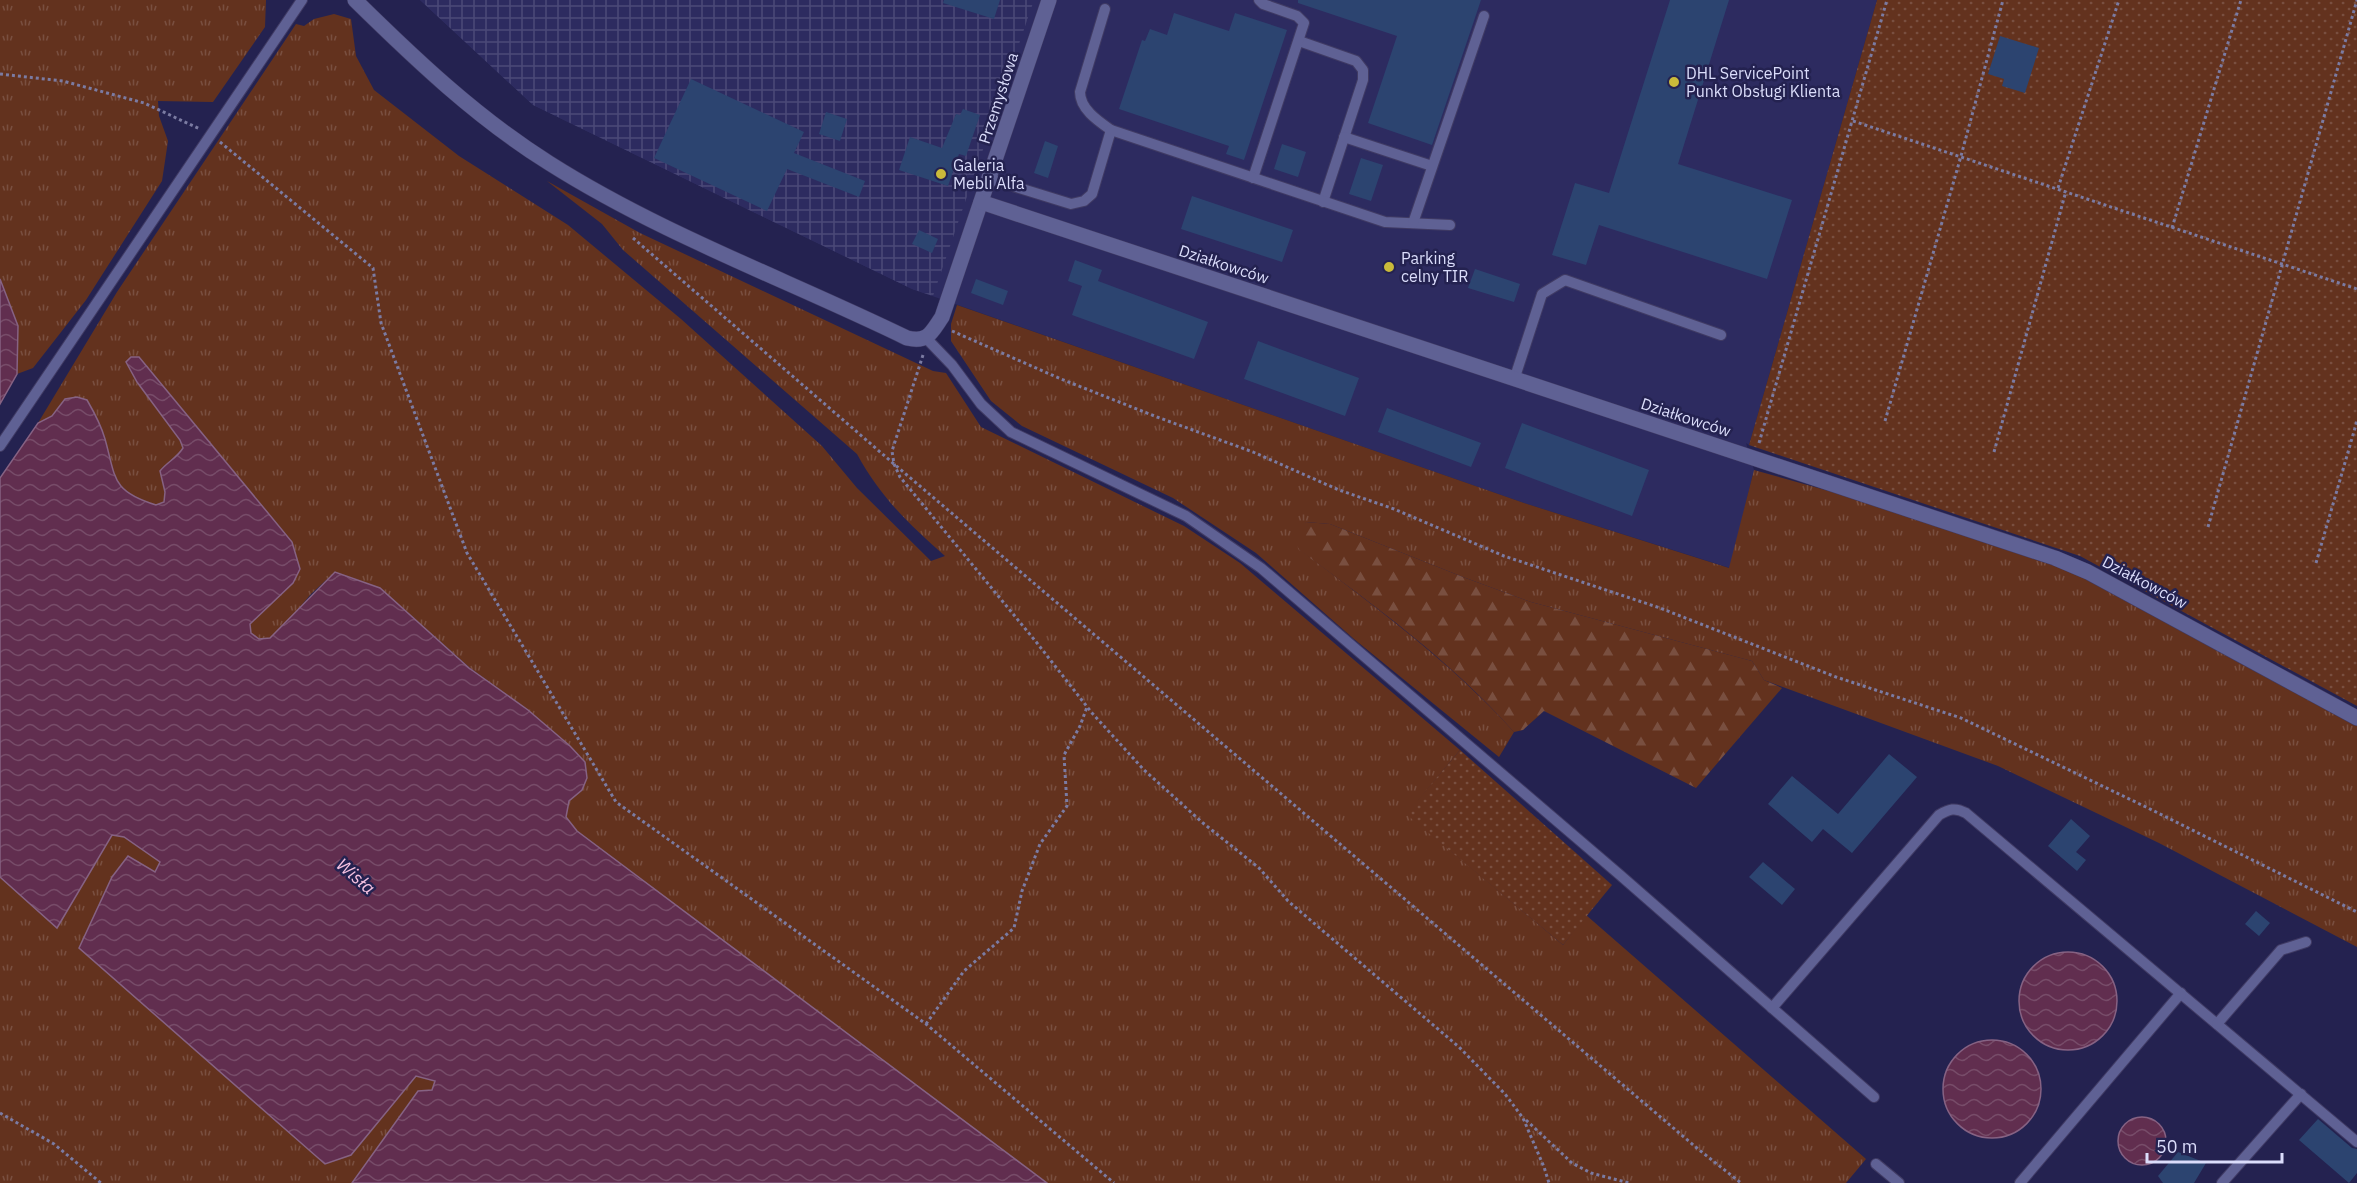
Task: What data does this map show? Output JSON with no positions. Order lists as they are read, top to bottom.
{
  "streets": {
    "street": ["Przemysłowa", "Działkowców"]
  },
  "crossings": [
    ["Przemysłowa", "Działkowców"]
  ],
  "water": ["Wisła"],
  "places": ["DHL ServicePoint Punkt Obsługi Klienta", "Galeria Mebli Alfa", "Parking celny TIR"],
  "scale_bar": "50 m"
}
